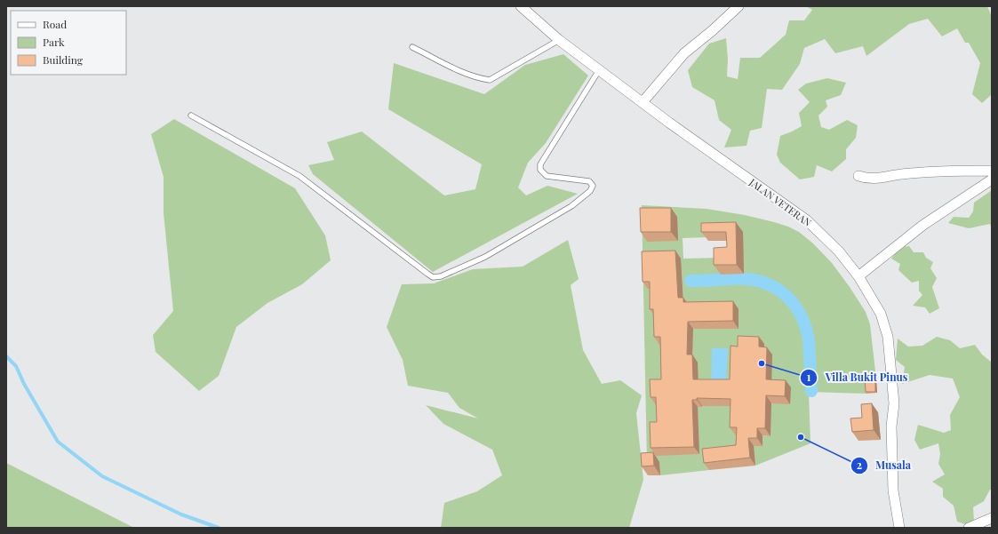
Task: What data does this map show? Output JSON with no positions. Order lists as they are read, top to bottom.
{
  "streets": {
    "street": ["JALAN VETERAN"]
  },
  "places": ["Villa Bukit Pinus", "Musala"],
  "legend": ["Road", "Park", "Building"]
}
